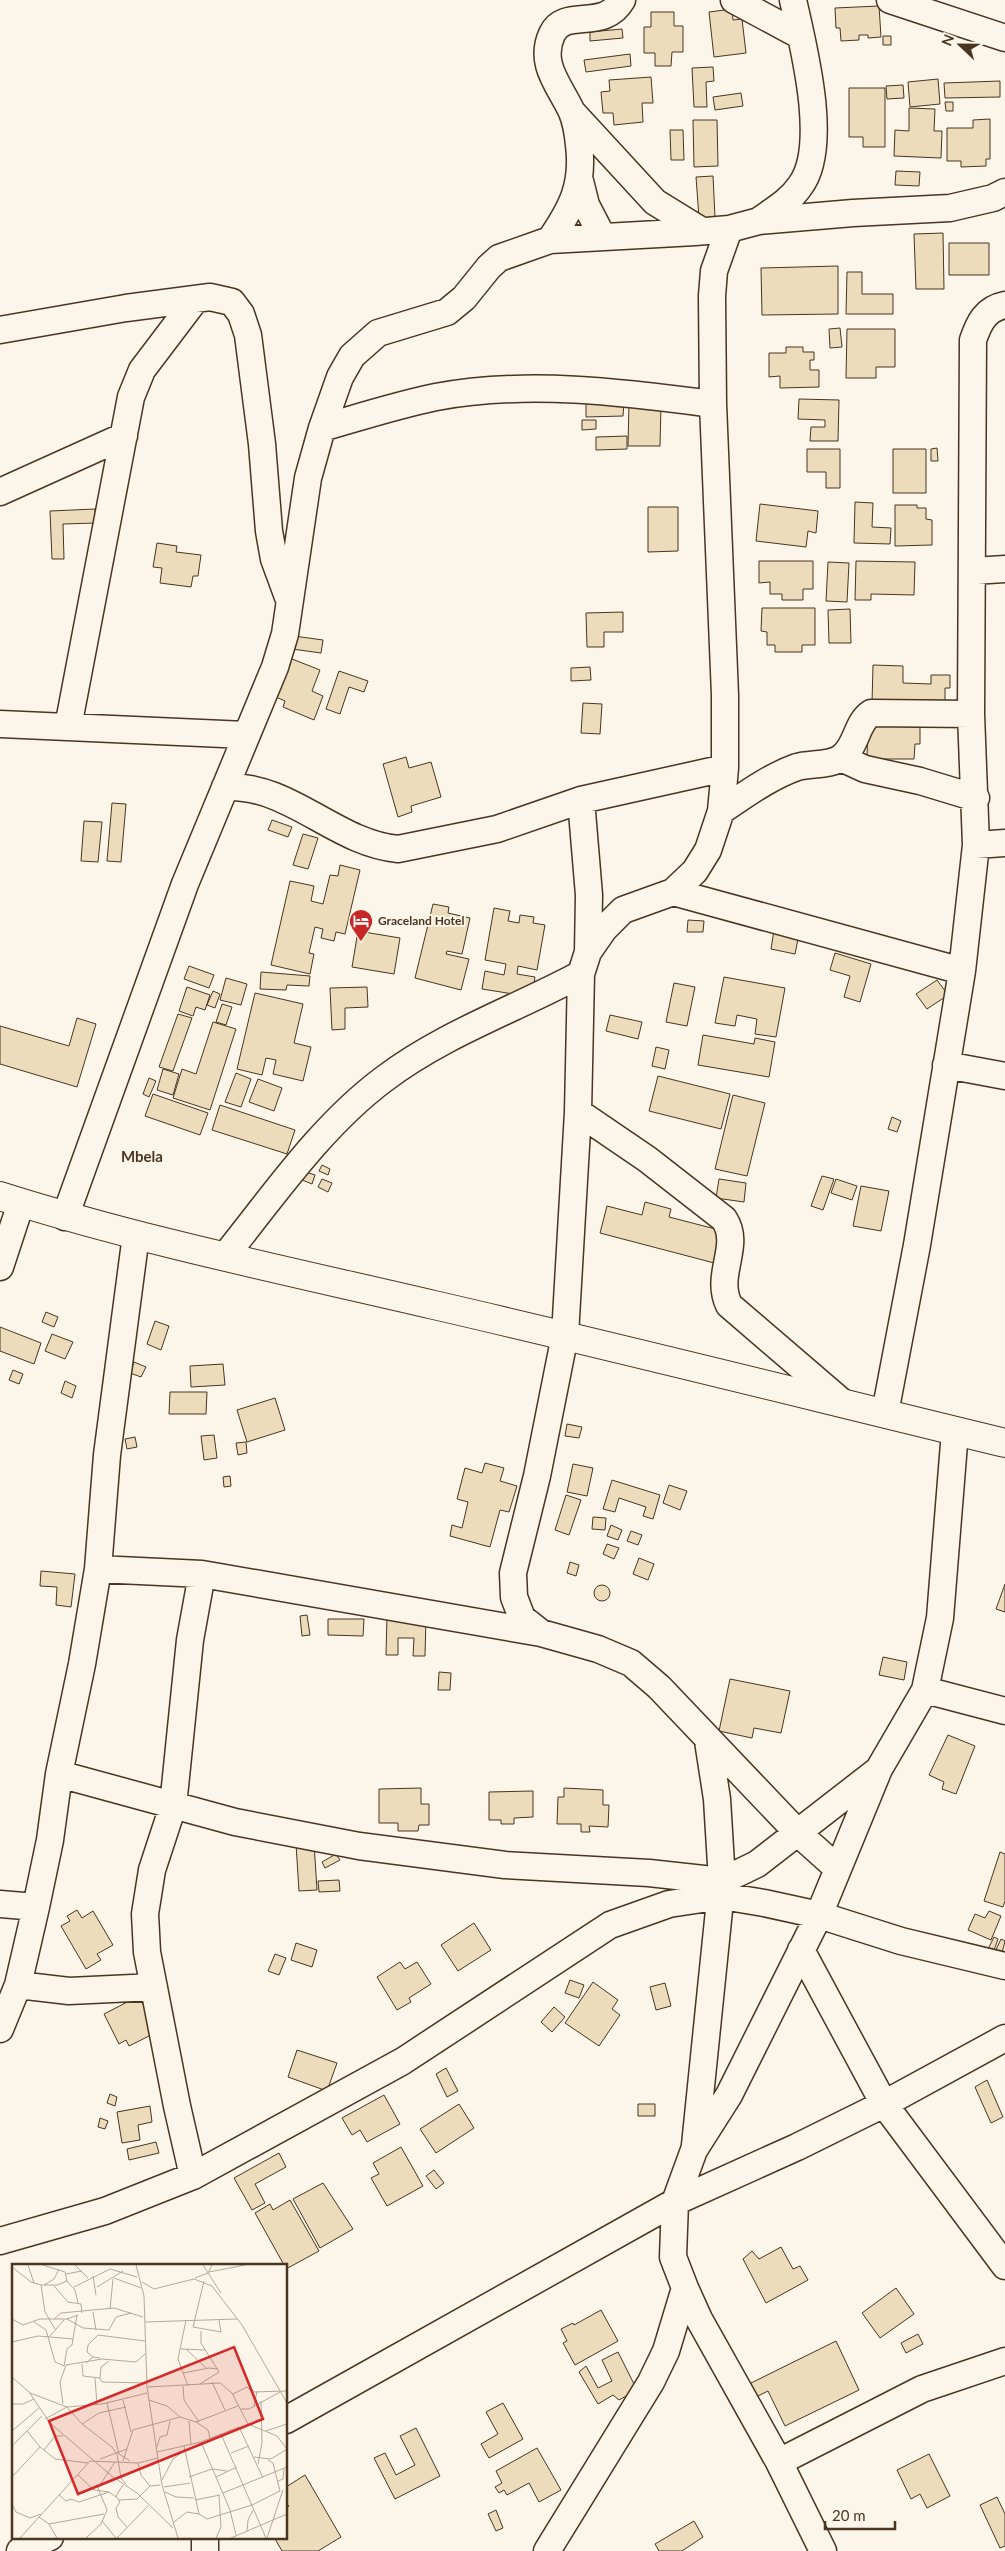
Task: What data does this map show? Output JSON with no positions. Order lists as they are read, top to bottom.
{
  "districts": ["Mbela"],
  "places": {
    "hotel": ["Graceland Hotel"]
  },
  "scale_bar": "20 m",
  "north": "left"
}
